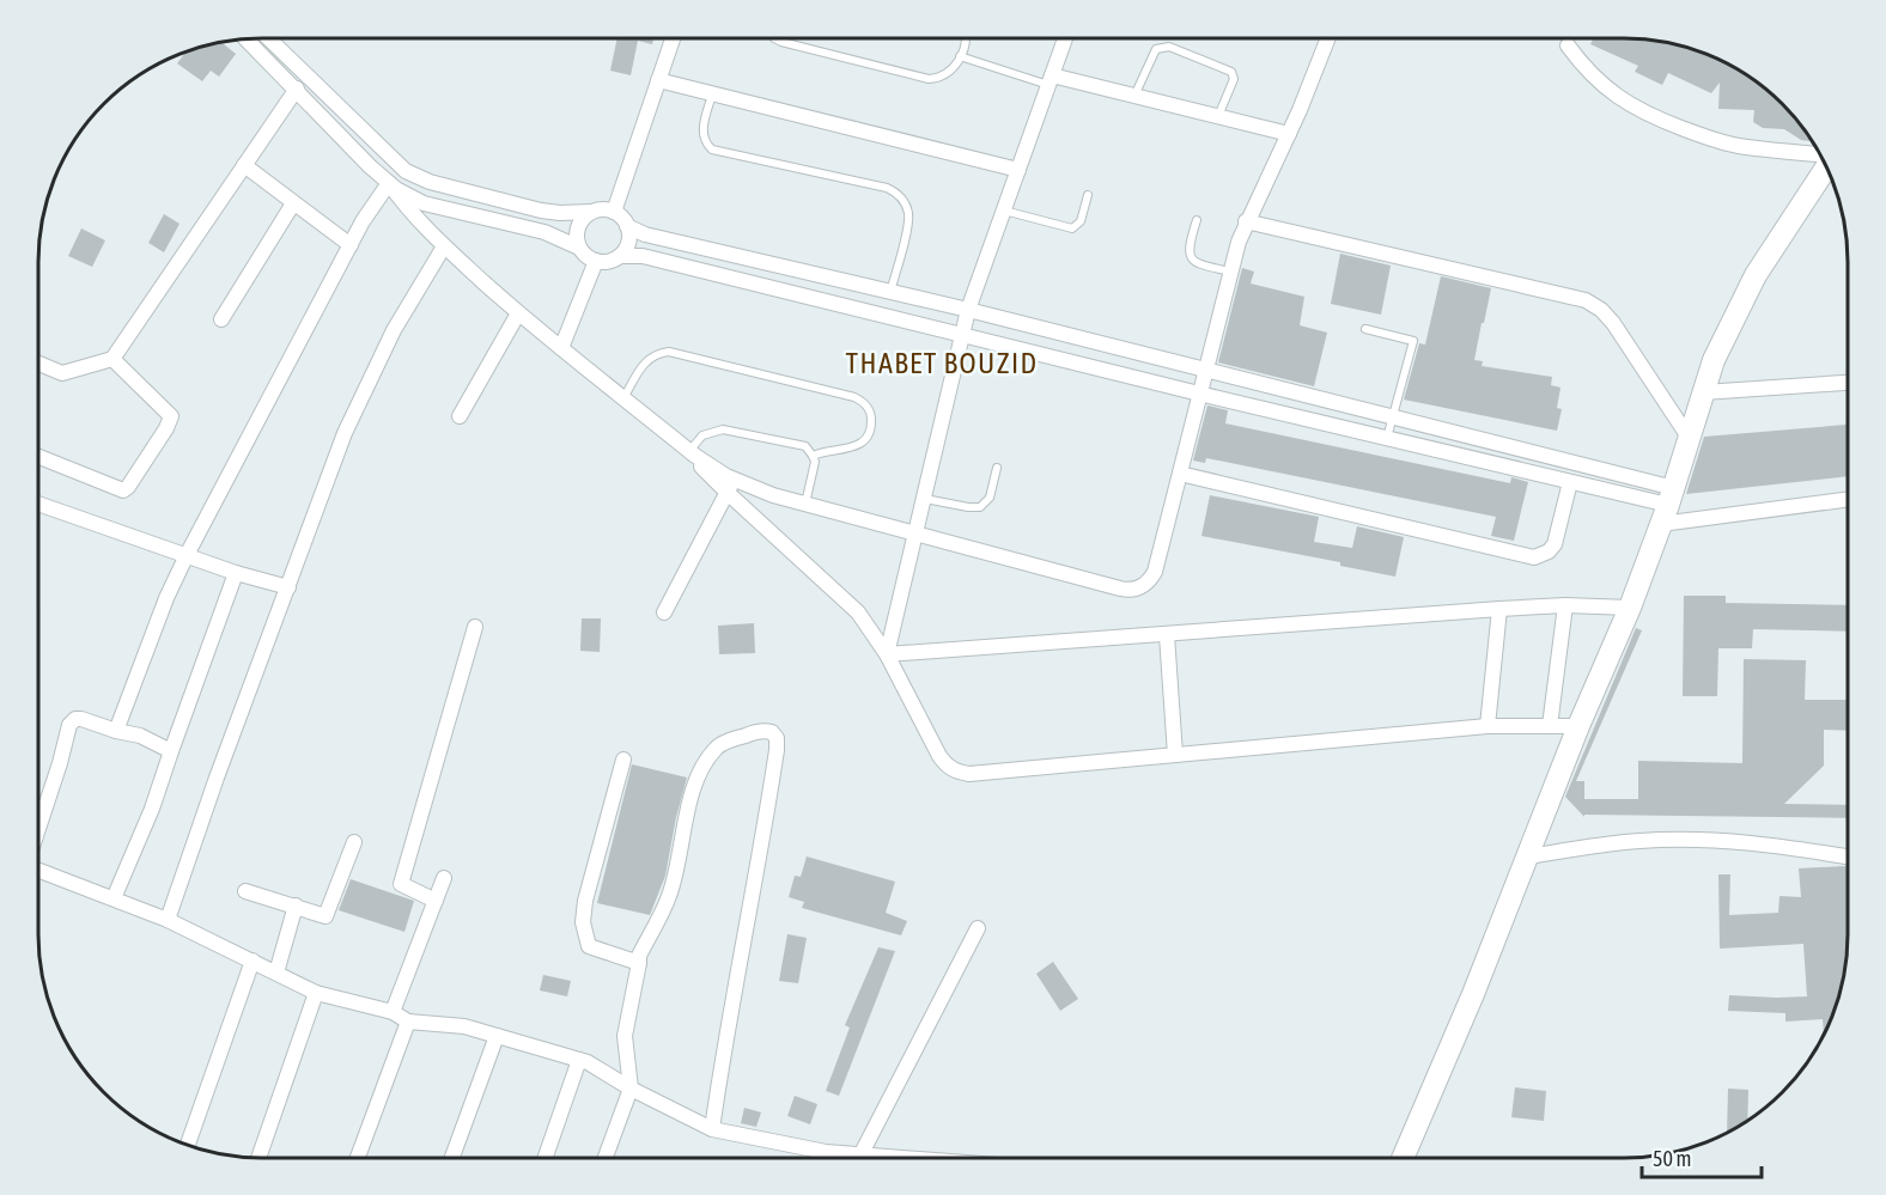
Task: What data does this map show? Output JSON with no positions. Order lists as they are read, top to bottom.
{
  "districts": ["THABET BOUZID"],
  "scale_bar": "50 m"
}
